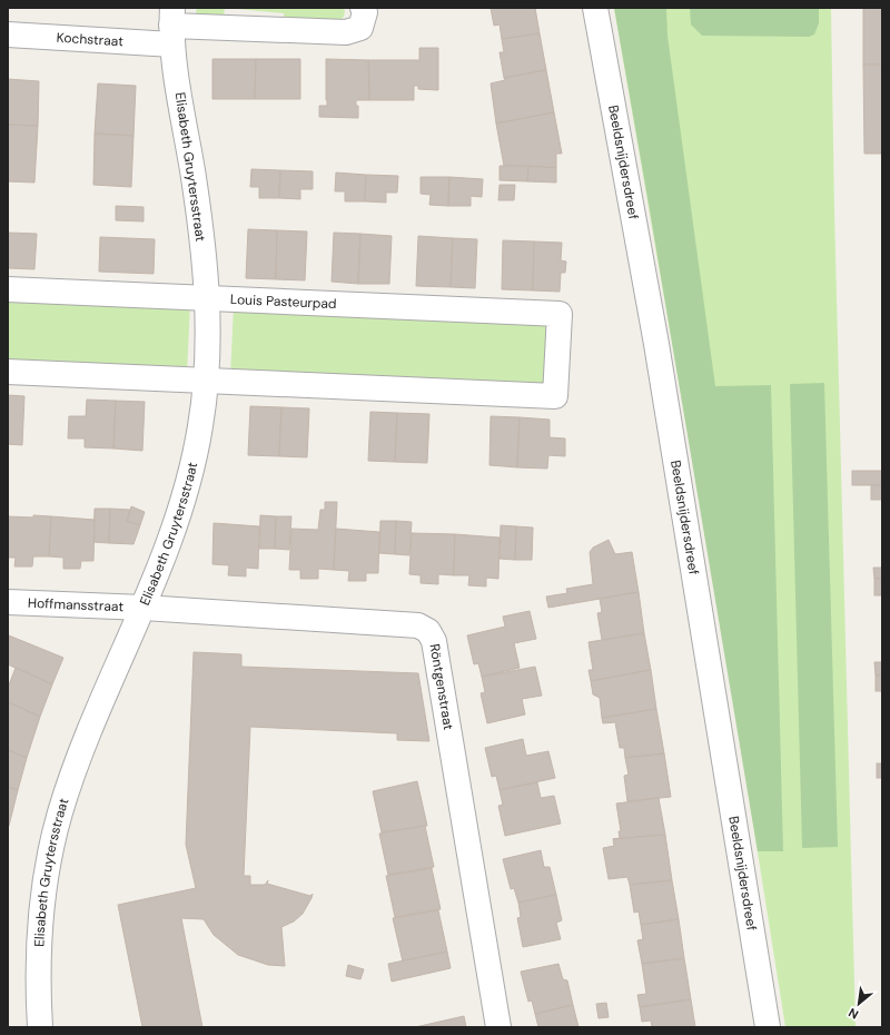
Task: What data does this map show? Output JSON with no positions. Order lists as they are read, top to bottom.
{
  "streets": {
    "street": [
      "Kochstraat",
      "Beeldsnijdersdreef",
      "Elisabeth Gruytersstraat",
      "Louis Pasteurpad",
      "Hoffmansstraat",
      "Röntgenstraat"
    ]
  },
  "crossings": [
    ["Kochstraat", "Elisabeth Gruytersstraat"],
    ["Elisabeth Gruytersstraat", "Louis Pasteurpad"],
    ["Elisabeth Gruytersstraat", "Hoffmansstraat"],
    ["Elisabeth Gruytersstraat", "Röntgenstraat"],
    ["Hoffmansstraat", "Röntgenstraat"]
  ],
  "north": "bottom left"
}
